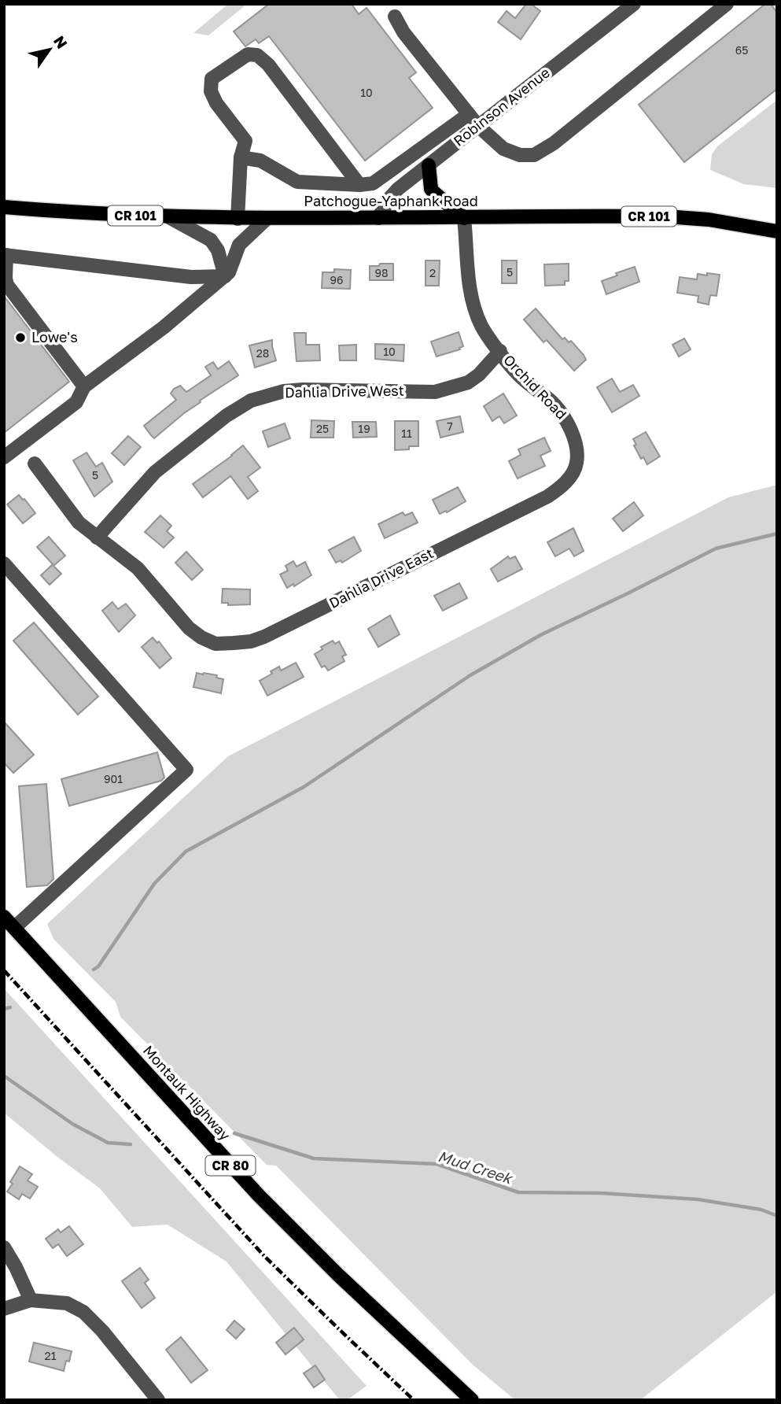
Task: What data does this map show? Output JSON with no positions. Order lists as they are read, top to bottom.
{
  "streets": {
    "main road": [
      "Patchogue-Yaphank Road",
      "CR 101",
      "Montauk Highway",
      "CR 80"
    ],
    "street": [
      "Robinson Avenue",
      "Orchid Road",
      "Dahlia Drive West",
      "Dahlia Drive East"
    ]
  },
  "crossings": [
    ["Robinson Avenue", "Patchogue-Yaphank Road"],
    ["Patchogue-Yaphank Road", "Orchid Road"],
    ["Orchid Road", "Dahlia Drive West"],
    ["Orchid Road", "Dahlia Drive East"],
    ["Dahlia Drive West", "Dahlia Drive East"]
  ],
  "water": ["Mud Creek"],
  "places": ["Lowe's"],
  "house_numbers": [
    "65",
    "10",
    "5",
    "98",
    "2",
    "96",
    "10",
    "28",
    "7",
    "25",
    "19",
    "11",
    "5",
    "901",
    "21"
  ],
  "north": "top right"
}
